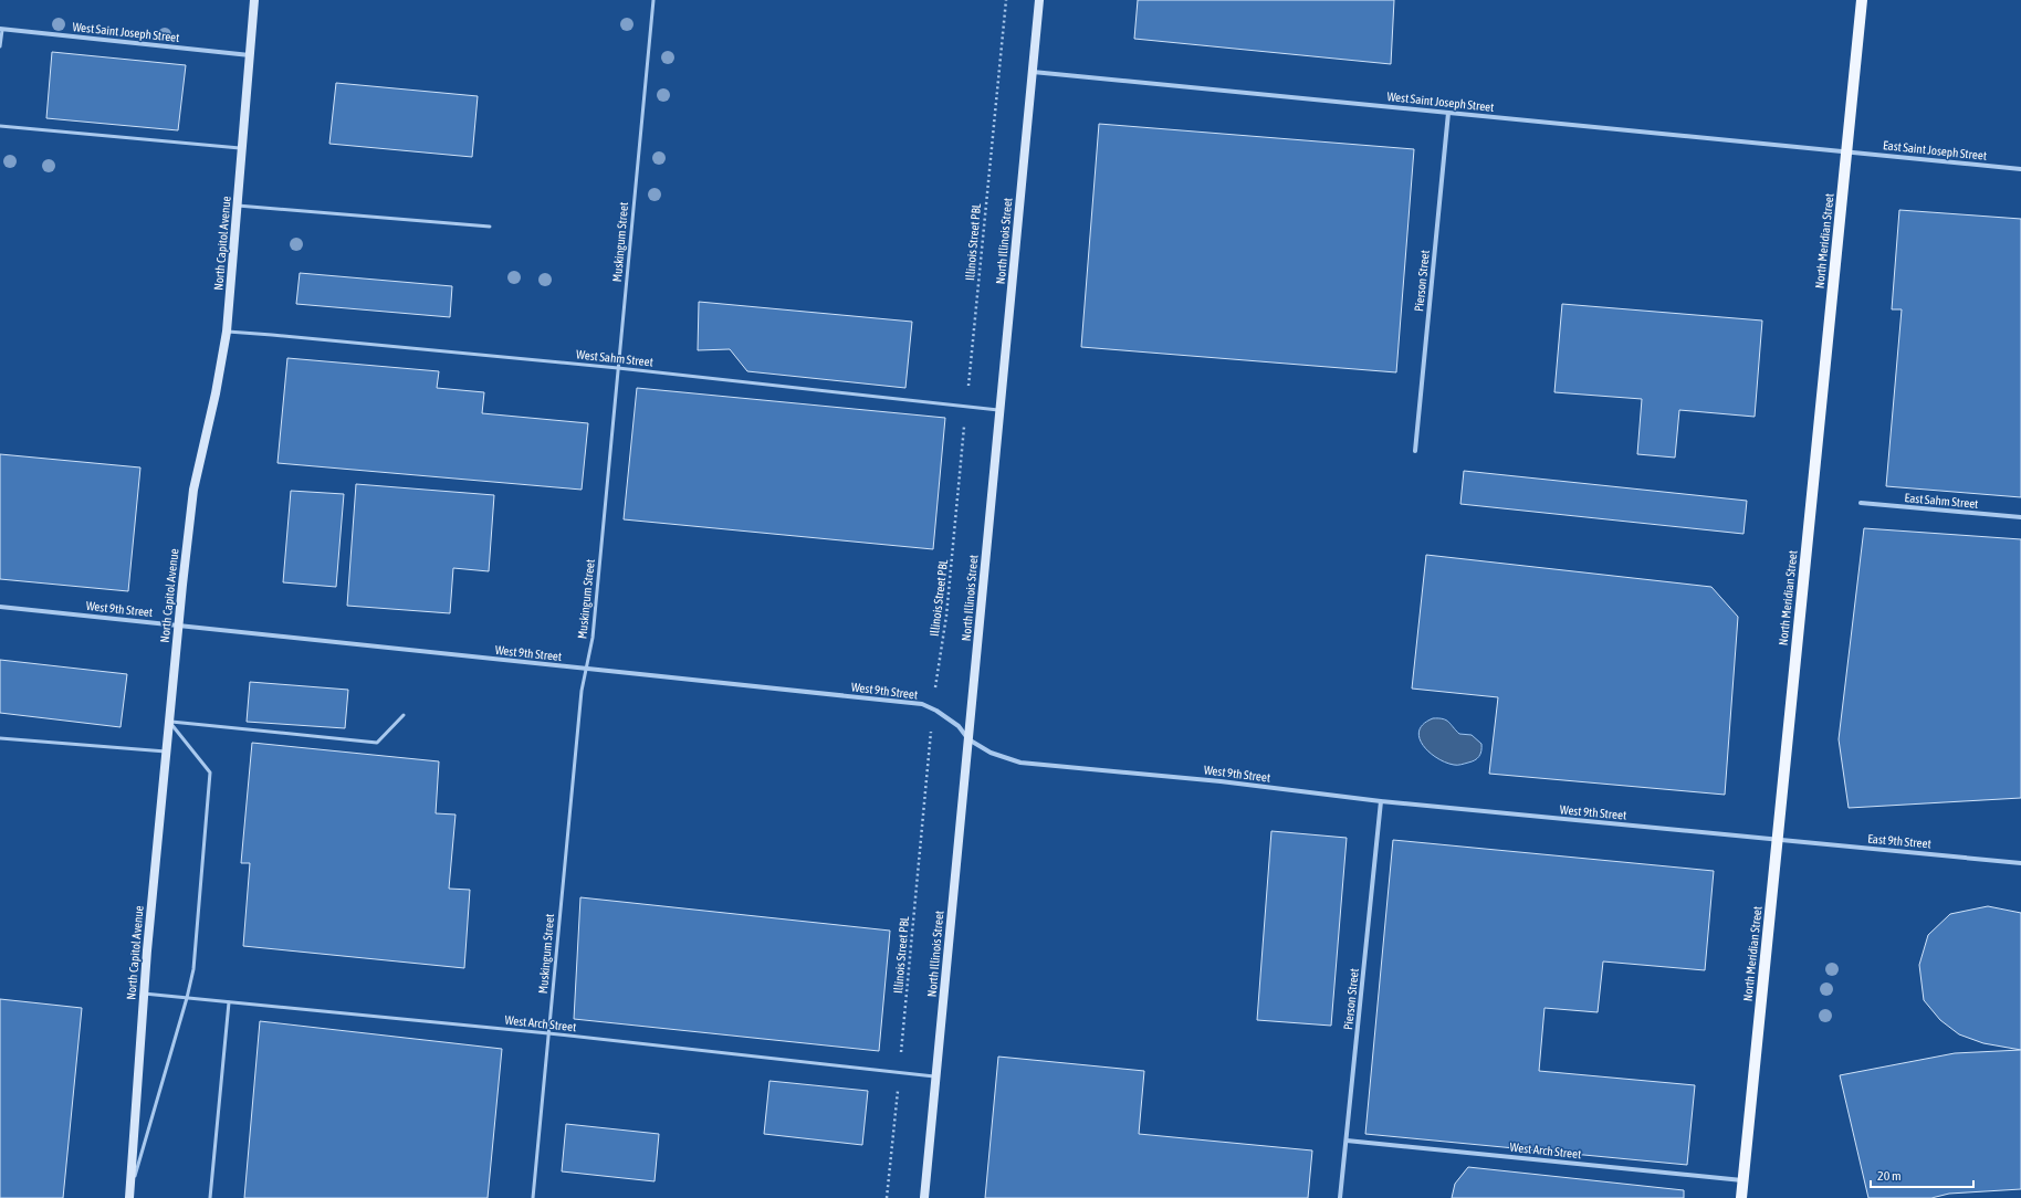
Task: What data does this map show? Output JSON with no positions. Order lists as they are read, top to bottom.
{
  "streets": {
    "main road": ["North Illinois Street", "North Meridian Street", "North Capitol Avenue"],
    "street": [
      "West Saint Joseph Street",
      "East Saint Joseph Street",
      "Pierson Street",
      "East Sahm Street",
      "West 9th Street",
      "East 9th Street",
      "West Arch Street"
    ],
    "lane": ["Muskingum Street", "West Sahm Street"],
    "path": ["Illinois Street PBL"]
  },
  "crossings": [
    ["West Saint Joseph Street", "East Saint Joseph Street"],
    ["West Saint Joseph Street", "North Illinois Street"],
    ["West Saint Joseph Street", "North Meridian Street"],
    ["West Saint Joseph Street", "North Capitol Avenue"],
    ["West Saint Joseph Street", "Pierson Street"],
    ["East Saint Joseph Street", "North Meridian Street"],
    ["North Illinois Street", "West Sahm Street"],
    ["North Illinois Street", "West 9th Street"],
    ["North Illinois Street", "West Arch Street"],
    ["North Meridian Street", "West 9th Street"],
    ["North Meridian Street", "East 9th Street"],
    ["North Meridian Street", "West Arch Street"],
    ["Muskingum Street", "West Sahm Street"],
    ["Muskingum Street", "West 9th Street"],
    ["Muskingum Street", "West Arch Street"],
    ["Illinois Street PBL", "West Sahm Street"],
    ["Illinois Street PBL", "West 9th Street"],
    ["Illinois Street PBL", "West Arch Street"],
    ["North Capitol Avenue", "West Sahm Street"],
    ["North Capitol Avenue", "West 9th Street"],
    ["North Capitol Avenue", "West Arch Street"],
    ["Pierson Street", "West 9th Street"],
    ["Pierson Street", "West Arch Street"],
    ["West 9th Street", "East 9th Street"]
  ],
  "scale_bar": "20 m"
}
